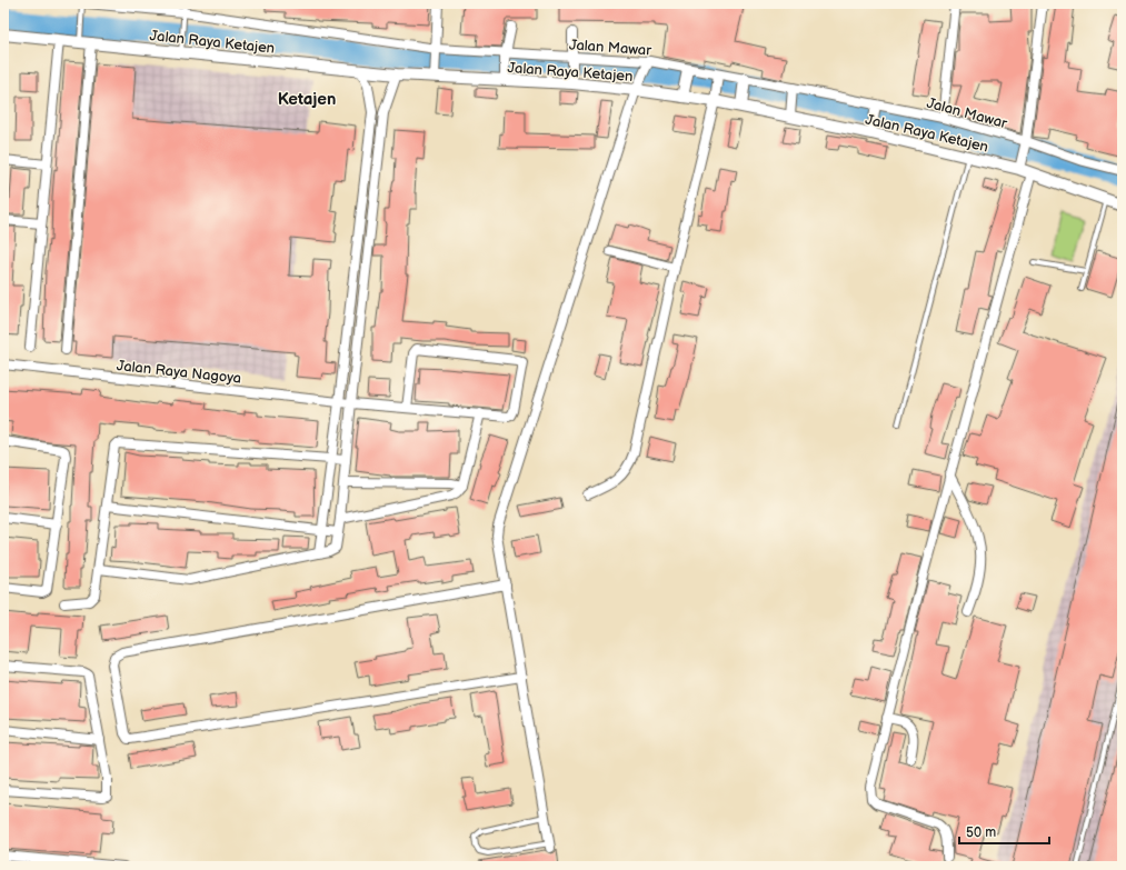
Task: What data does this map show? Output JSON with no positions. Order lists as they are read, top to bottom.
{
  "streets": {
    "street": ["Jalan Raya Ketajen", "Jalan Mawar", "Jalan Raya Nagoya"]
  },
  "districts": ["Ketajen"],
  "scale_bar": "50 m"
}
